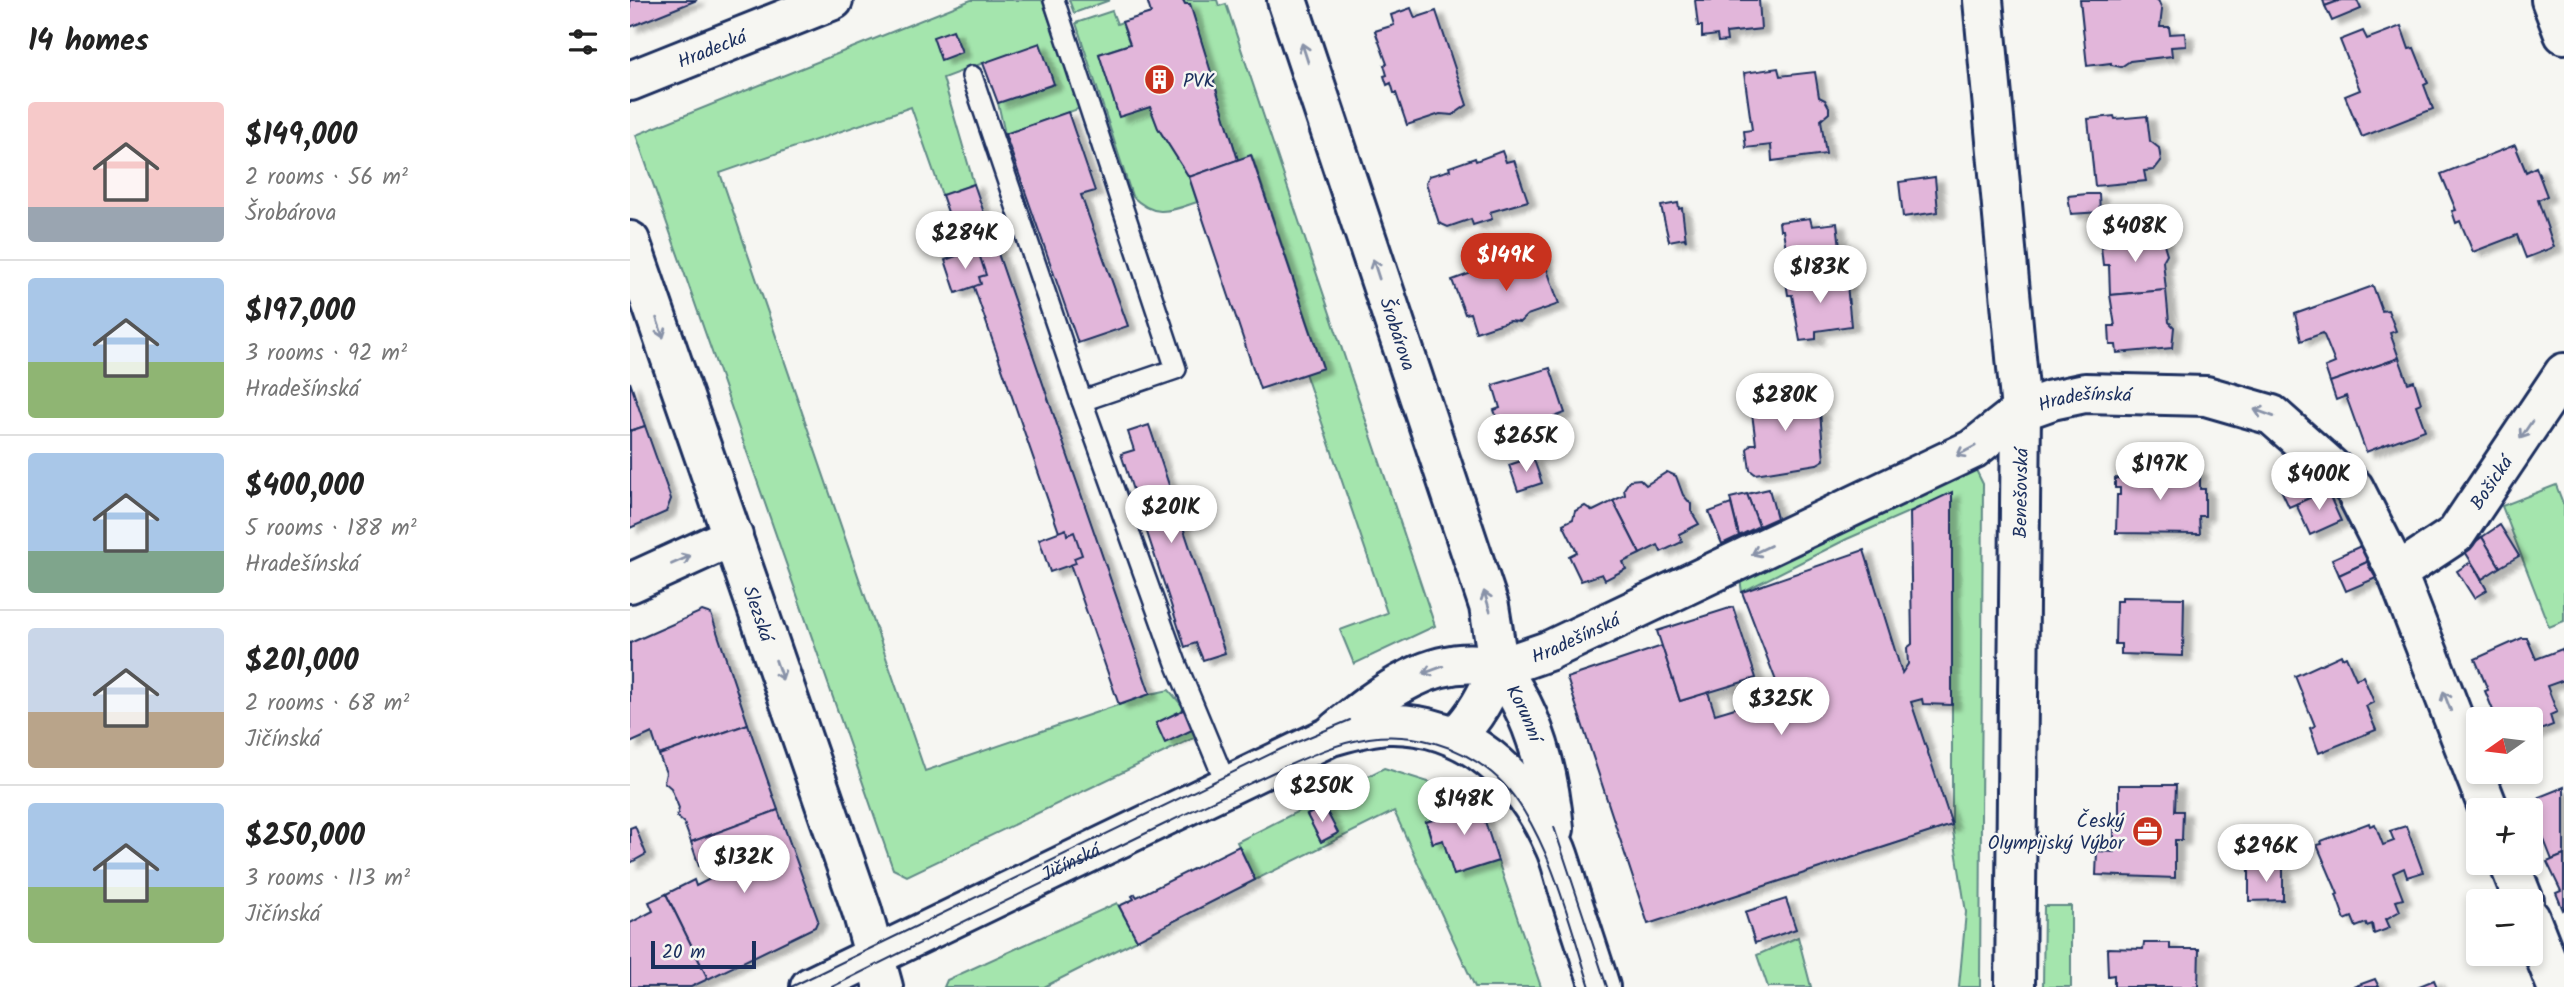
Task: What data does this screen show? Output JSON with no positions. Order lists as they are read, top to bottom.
{
  "streets": {
    "street": [
      "Hradecká",
      "Šrobárova",
      "Hradešínská",
      "Bošická",
      "Benešovská",
      "Slezská",
      "Korunní",
      "Jičínská"
    ]
  },
  "crossings": [
    ["Šrobárova", "Hradešínská"],
    ["Šrobárova", "Korunní"],
    ["Šrobárova", "Jičínská"],
    ["Hradešínská", "Bošická"],
    ["Hradešínská", "Benešovská"],
    ["Hradešínská", "Korunní"],
    ["Hradešínská", "Jičínská"],
    ["Slezská", "Jičínská"],
    ["Korunní", "Jičínská"]
  ],
  "one_way": ["Šrobárova", "Bošická", "Slezská"],
  "places": {
    "building": ["PVK"],
    "office": ["Český Olympijský Výbor"]
  },
  "scale_bar": "20 m",
  "north": "left",
  "page": {
    "heading": "14 homes",
    "list": [
      {
        "name": "$149,000",
        "note": "2 rooms · 56 m² · Šrobárova"
      },
      {
        "name": "$197,000",
        "note": "3 rooms · 92 m² · Hradešínská"
      },
      {
        "name": "$400,000",
        "note": "5 rooms · 188 m² · Hradešínská"
      },
      {
        "name": "$201,000",
        "note": "2 rooms · 68 m² · Jičínská"
      },
      {
        "name": "$250,000",
        "note": "3 rooms · 113 m² · Jičínská"
      }
    ],
    "price": [
      "$408K",
      "$284K",
      "$149K",
      "$183K",
      "$280K",
      "$265K",
      "$197K",
      "$400K",
      "$201K",
      "$325K",
      "$250K",
      "$148K",
      "$296K",
      "$132K"
    ],
    "map_buttons": ["+", "−"],
    "scale": "20 m"
  }
}
